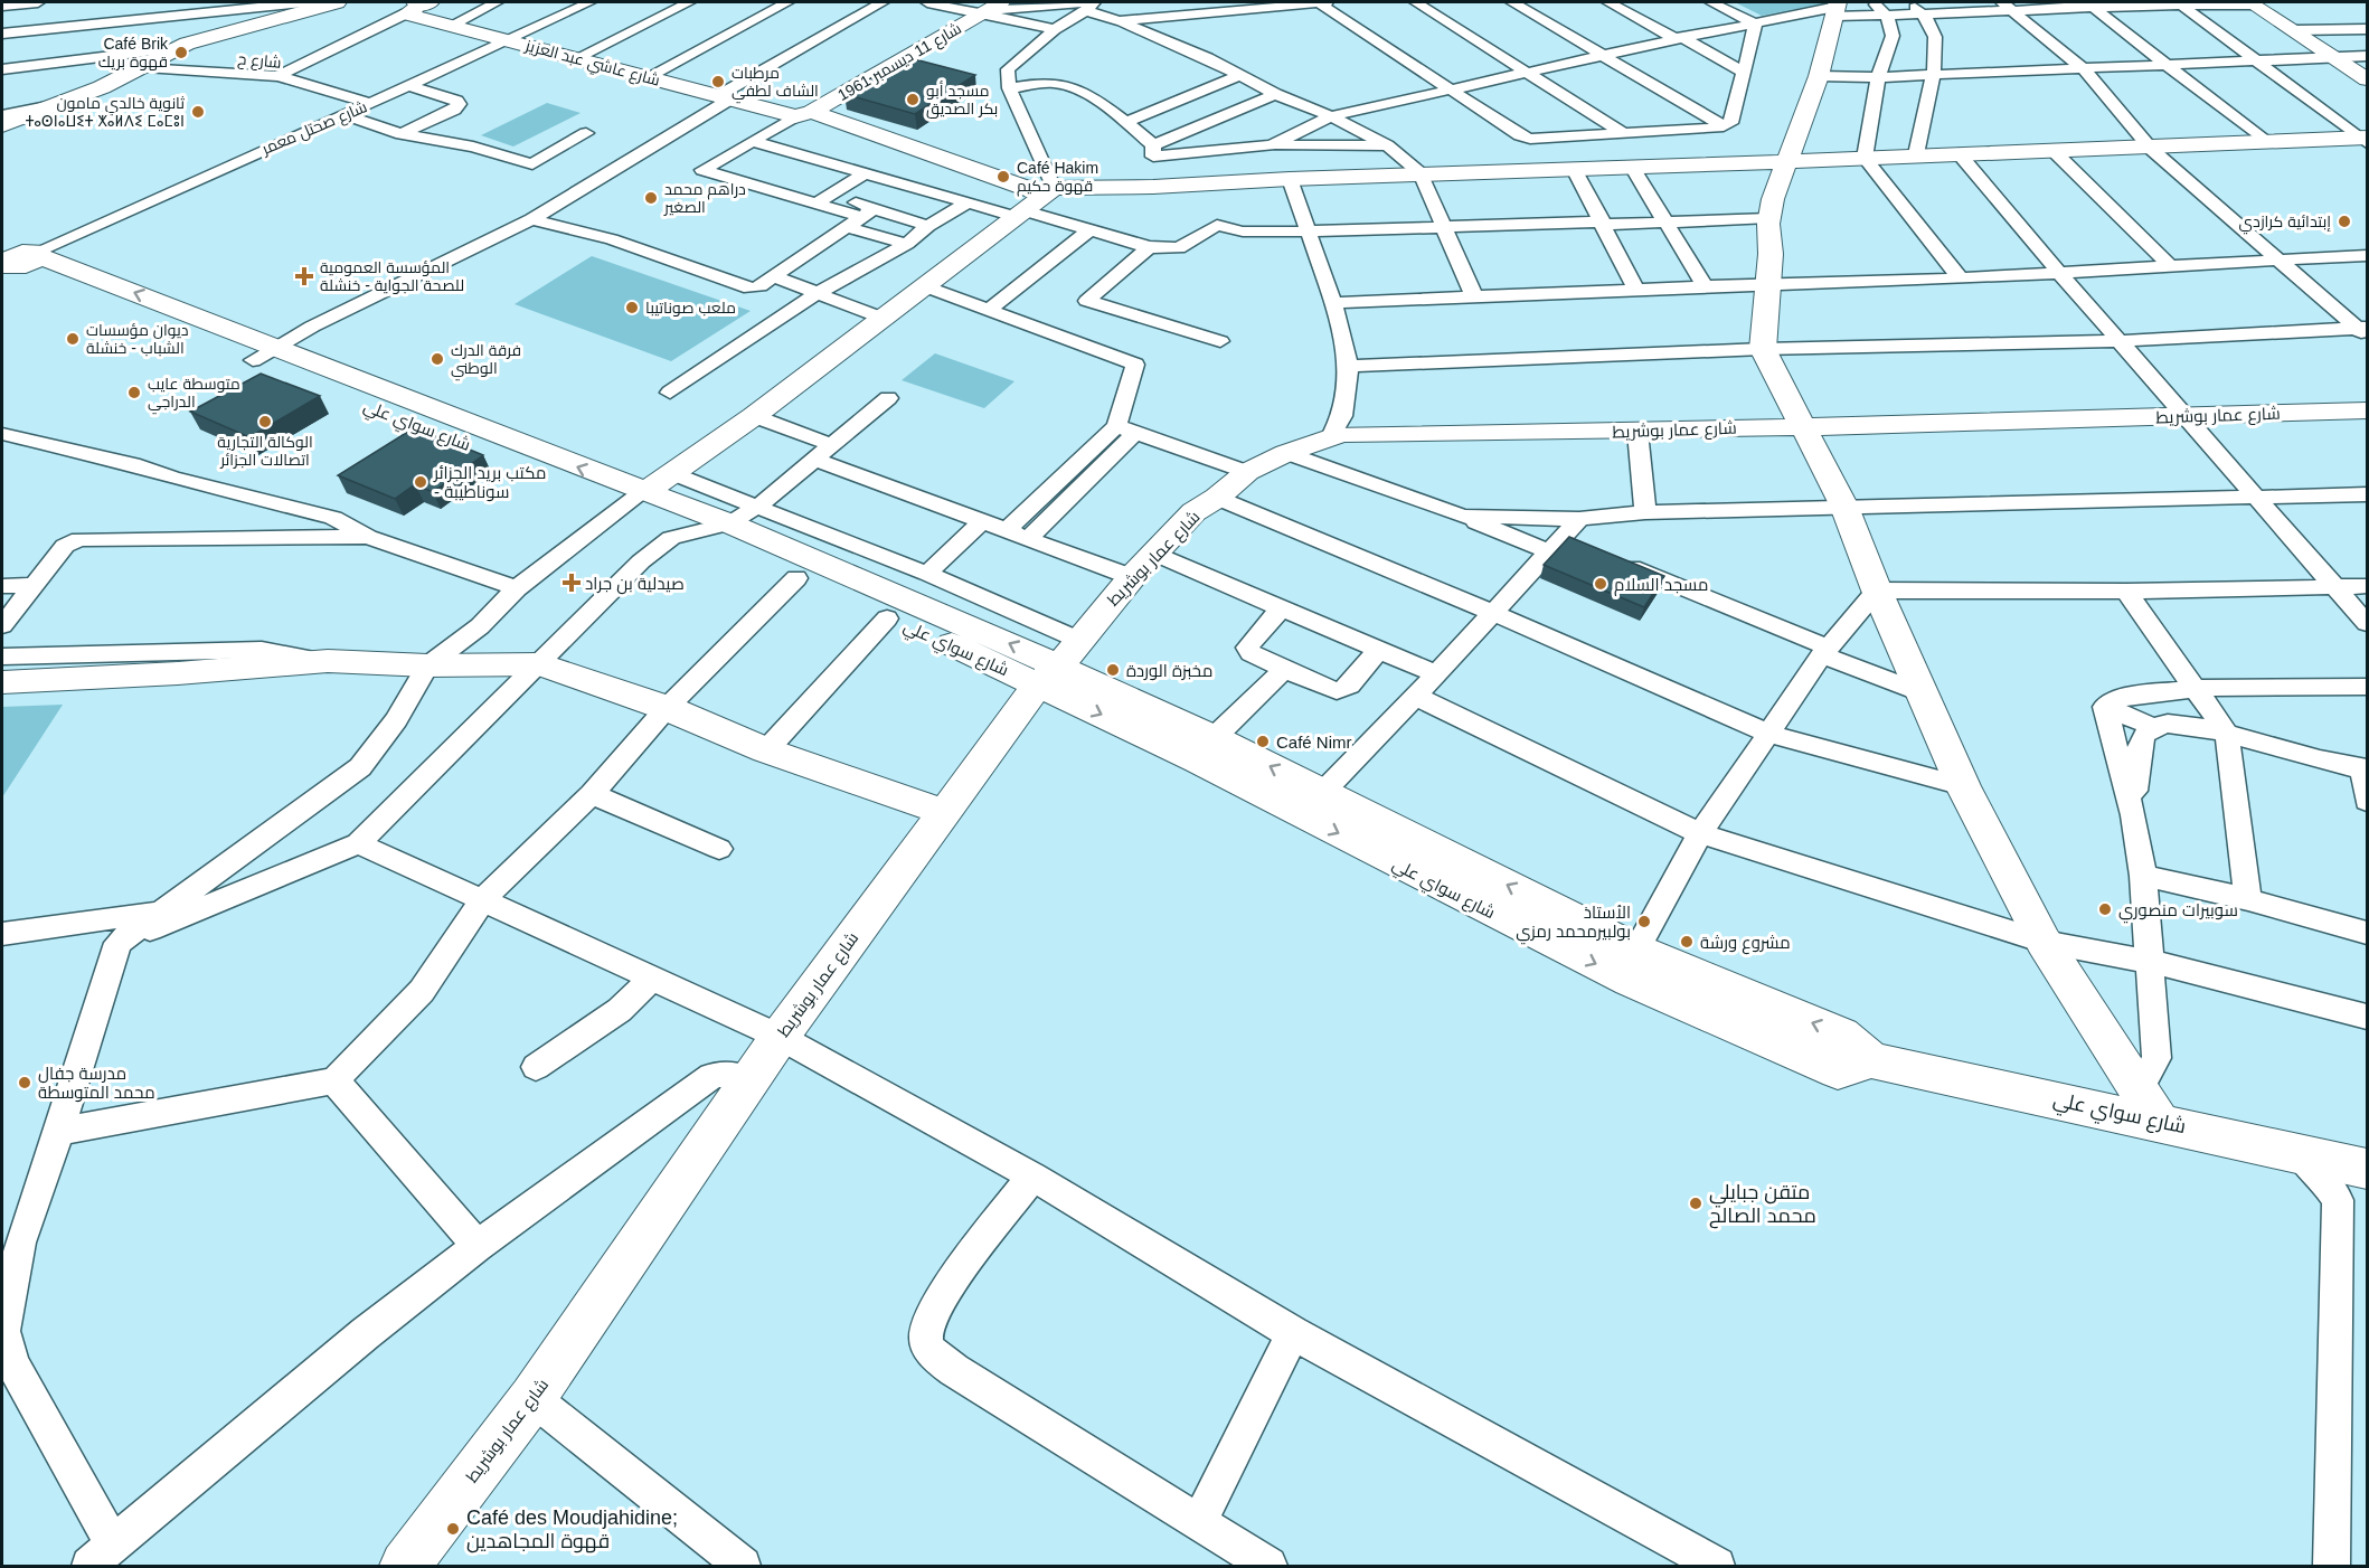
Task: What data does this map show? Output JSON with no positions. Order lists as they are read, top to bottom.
{
  "streets": {
    "main road": [
      "شارع 11 ديسمبر 1961",
      "شارع عاشي عبد العزيز",
      "شارع عمار بوشريط",
      "شارع سواي علي"
    ],
    "street": ["شارع ح", "شارع صحتل معمر"]
  },
  "crossings": [
    ["شارع ح", "شارع صحتل معمر"],
    ["شارع 11 ديسمبر 1961", "شارع عاشي عبد العزيز"],
    ["شارع عاشي عبد العزيز", "شارع صحتل معمر"],
    ["شارع صحتل معمر", "شارع سواي علي"],
    ["شارع عمار بوشريط", "شارع سواي علي"]
  ],
  "places": {
    "other": [
      "Café Brik قهوة بريك",
      "مرطبات الشاف لطفي",
      "مسجد أبو بكر الصديق",
      "ثانوية خالدي مامون ⵜⴰⵙⵏⴰⵡⵉⵜ ⵅⴰⵍⴷⵉ ⵎⴰⵎⵓⵏ",
      "Café Hakim قهوة حكيم",
      "دراهم محمد الصغير",
      "إبتدائية كرازدي",
      "ملعب صوناتيبا",
      "ديوان مؤسسات الشباب - خنشلة",
      "فرقة الدرك الوطني",
      "متوسطة عايب الدراجي",
      "الوكالة التجارية اتصالات الجزائر",
      "مكتب بريد الجزائر - سوناطيبة",
      "مسجد السلام",
      "مخبزة الوردة",
      "Café Nimr",
      "سوبيرات منصوري",
      "الأستاذ بولبيرمحمد رمزي",
      "مشروع ورشة",
      "مدرسة جفال محمد المتوسطة",
      "متقن جبايلي محمد الصالح",
      "Café des Moudjahidine; قهوة المجاهدين"
    ],
    "health": ["المؤسسة العمومية للصحة الجواية - خنشلة", "صيدلية بن جراد"]
  }
}
